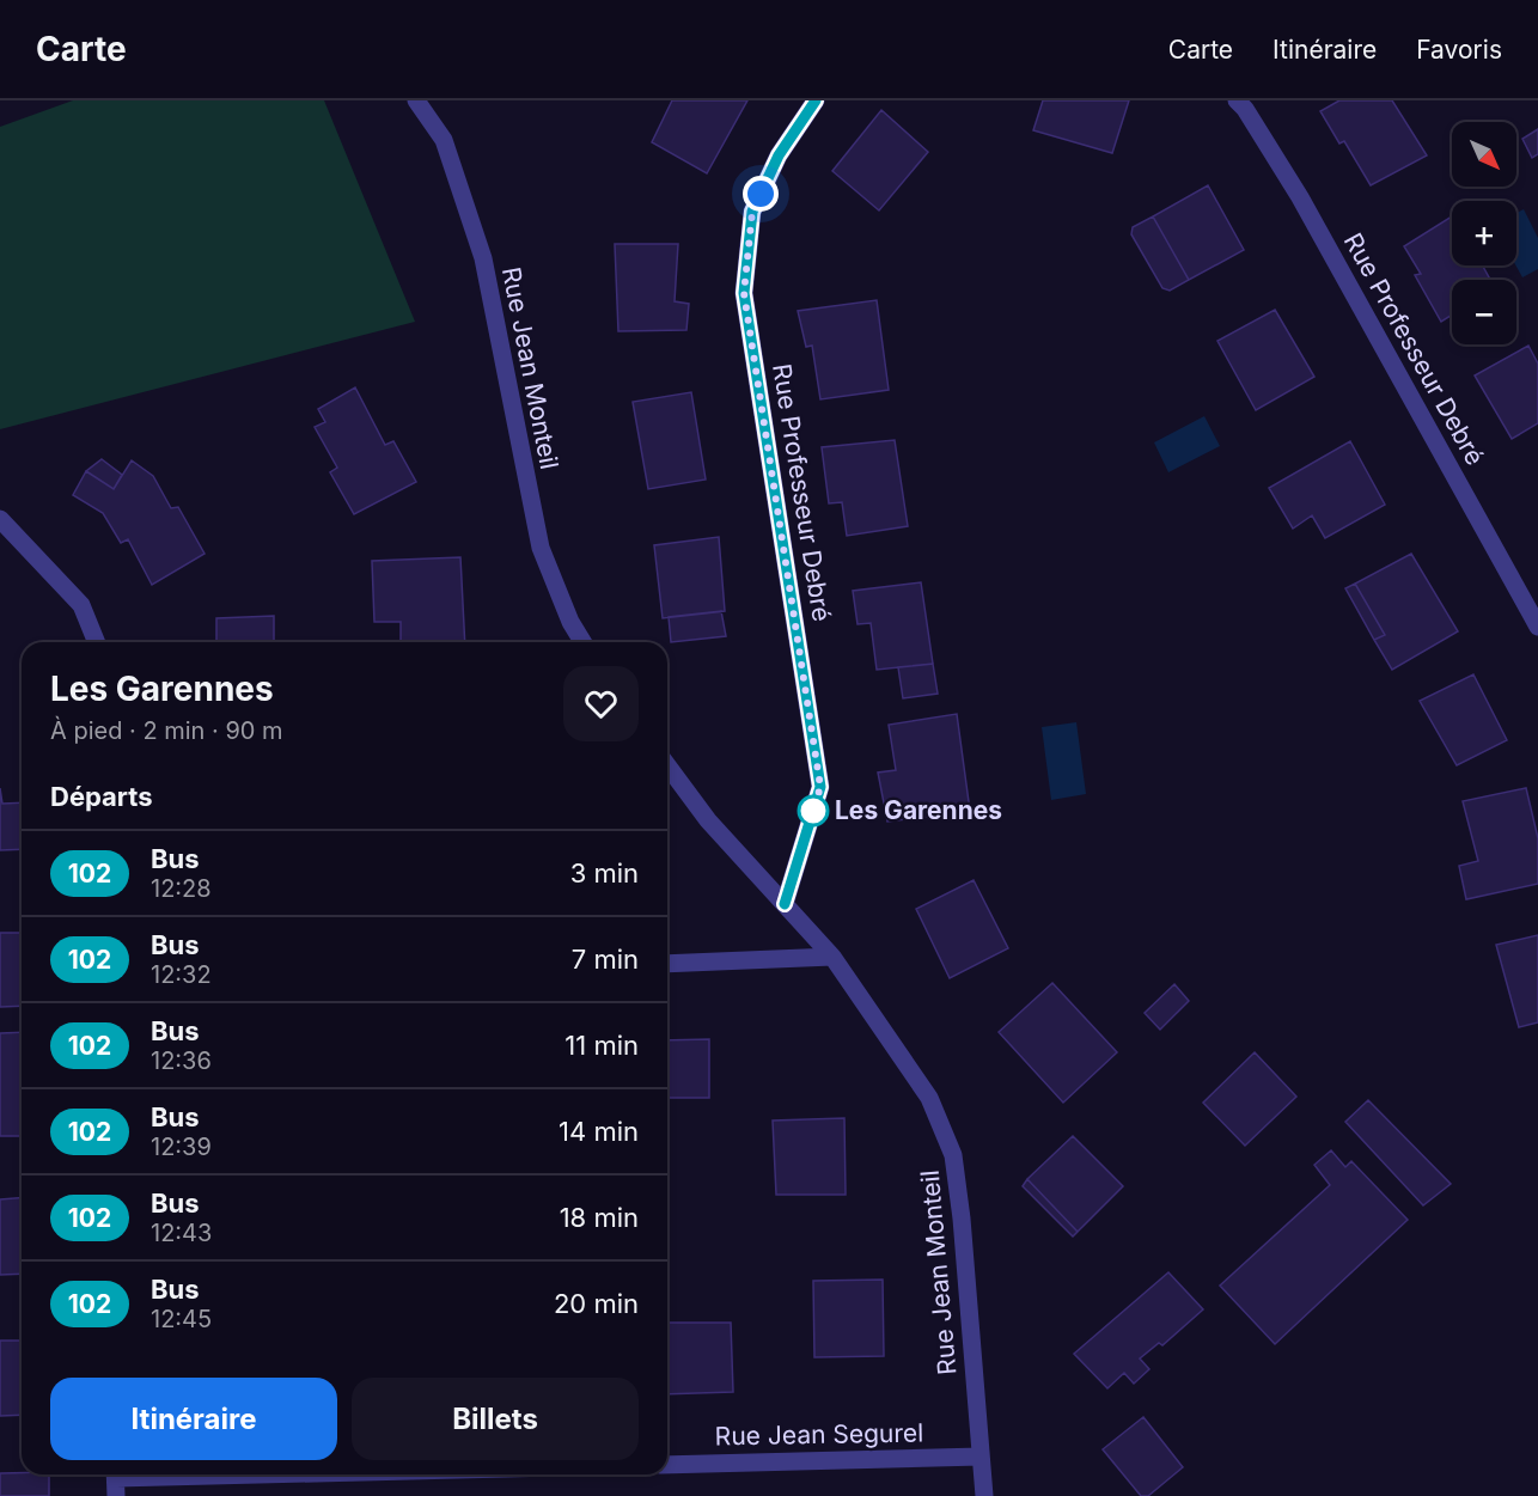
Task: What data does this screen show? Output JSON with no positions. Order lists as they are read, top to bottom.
{
  "streets": {
    "street": ["Rue Professeur Debré", "Rue Jean Monteil", "Rue Jean Segurel"]
  },
  "crossings": [
    ["Rue Professeur Debré", "Rue Jean Monteil"],
    ["Rue Jean Monteil", "Rue Jean Segurel"]
  ],
  "places": ["Les Garennes"],
  "lines": ["bus line 102"],
  "north": "bottom right",
  "page": {
    "header": "Carte",
    "nav": ["Carte", "Itinéraire", "Favoris"],
    "map_buttons": ["+", "−"],
    "heading": [
      ["Les Garennes", "À pied · 2 min · 90 m"],
      "Départs"
    ],
    "list": [
      {
        "mark": "102",
        "name": "Bus",
        "note": "12:28",
        "value": "3 min"
      },
      {
        "mark": "102",
        "name": "Bus",
        "note": "12:32",
        "value": "7 min"
      },
      {
        "mark": "102",
        "name": "Bus",
        "note": "12:36",
        "value": "11 min"
      },
      {
        "mark": "102",
        "name": "Bus",
        "note": "12:39",
        "value": "14 min"
      },
      {
        "mark": "102",
        "name": "Bus",
        "note": "12:43",
        "value": "18 min"
      },
      {
        "mark": "102",
        "name": "Bus",
        "note": "12:45",
        "value": "20 min"
      }
    ],
    "buttons": ["Itinéraire", "Billets"]
  }
}
